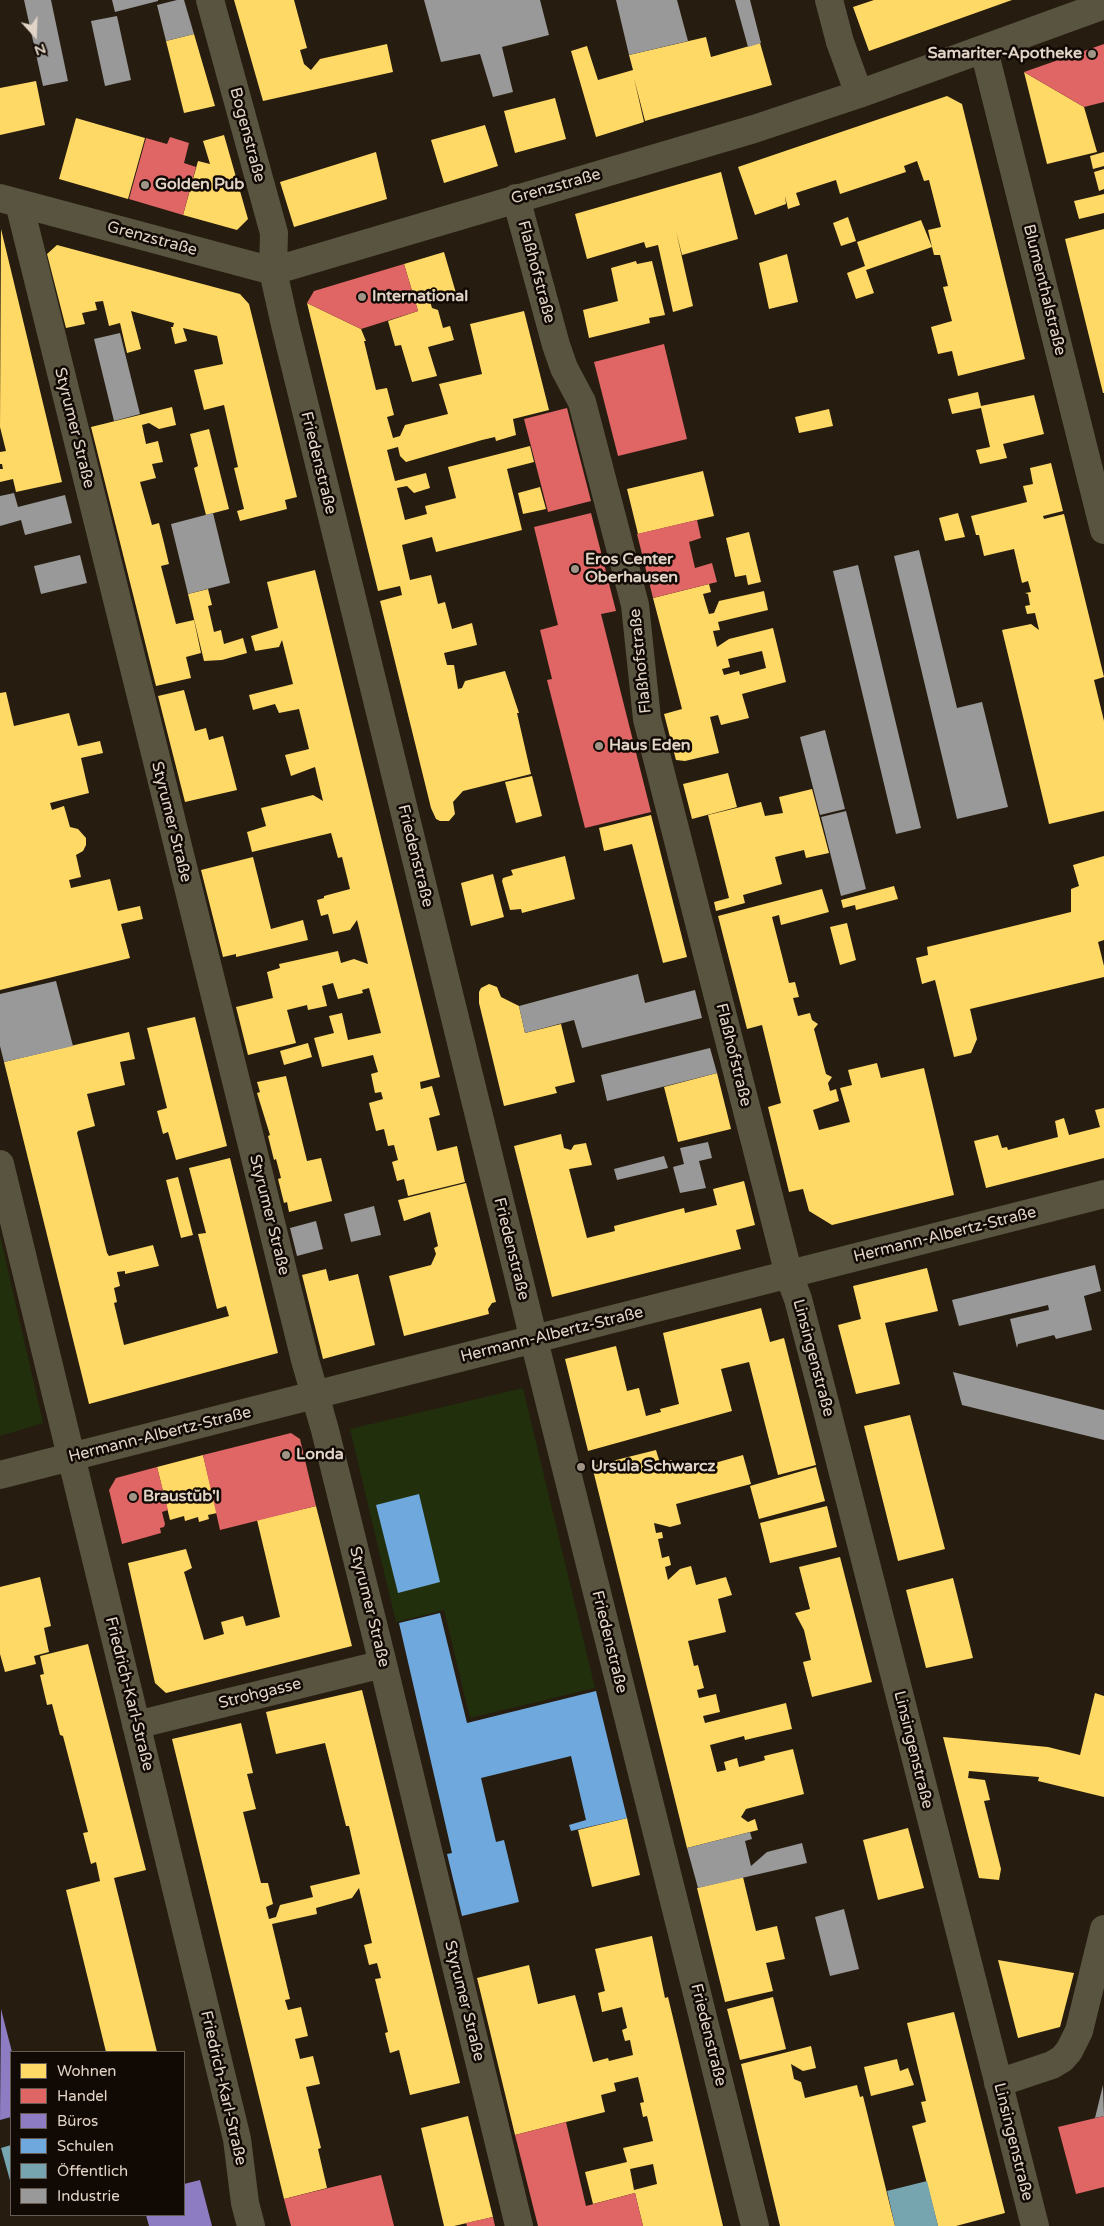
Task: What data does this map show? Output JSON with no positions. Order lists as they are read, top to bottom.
{
  "streets": {
    "street": [
      "Bogenstraße",
      "Grenzstraße",
      "Flaßhofstraße",
      "Blumenthalstraße",
      "Styrumer Straße",
      "Friedenstraße",
      "Hermann-Albertz-Straße",
      "Linsingenstraße",
      "Friedrich-Karl-Straße",
      "Strohgasse"
    ]
  },
  "crossings": [
    ["Bogenstraße", "Grenzstraße"],
    ["Bogenstraße", "Friedenstraße"],
    ["Grenzstraße", "Flaßhofstraße"],
    ["Grenzstraße", "Blumenthalstraße"],
    ["Grenzstraße", "Styrumer Straße"],
    ["Grenzstraße", "Friedenstraße"],
    ["Flaßhofstraße", "Hermann-Albertz-Straße"],
    ["Flaßhofstraße", "Linsingenstraße"],
    ["Styrumer Straße", "Hermann-Albertz-Straße"],
    ["Styrumer Straße", "Strohgasse"],
    ["Friedenstraße", "Hermann-Albertz-Straße"],
    ["Hermann-Albertz-Straße", "Linsingenstraße"],
    ["Hermann-Albertz-Straße", "Friedrich-Karl-Straße"],
    ["Friedrich-Karl-Straße", "Strohgasse"]
  ],
  "places": [
    "Samariter-Apotheke",
    "Golden Pub",
    "International",
    "Eros Center Oberhausen",
    "Haus Eden",
    "Londa",
    "Ursula Schwarcz",
    "Braustüb'l"
  ],
  "legend": [
    "Wohnen",
    "Handel",
    "Büros",
    "Schulen",
    "Öffentlich",
    "Industrie"
  ],
  "north": "bottom"
}
